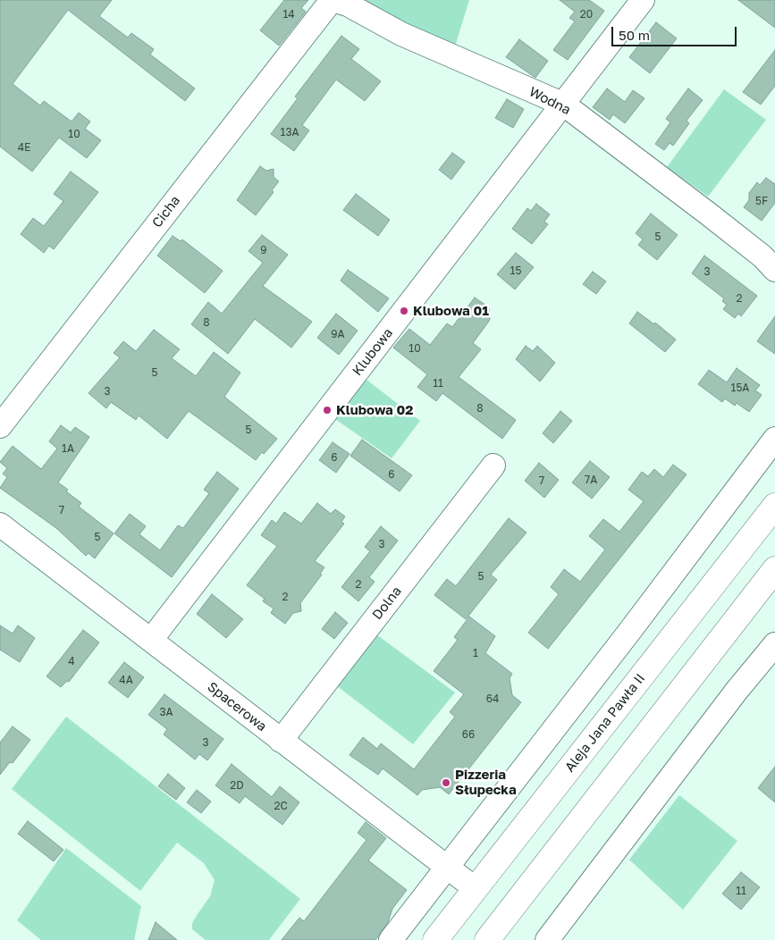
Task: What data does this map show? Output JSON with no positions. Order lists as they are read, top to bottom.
{
  "streets": {
    "main road": ["Aleja Jana Pawła II"],
    "street": [
      "Wodna",
      "Cicha",
      "Klubowa",
      "Dolna",
      "Spacerowa"
    ]
  },
  "crossings": [
    ["Wodna", "Cicha"],
    ["Wodna", "Klubowa"],
    ["Klubowa", "Spacerowa"],
    ["Dolna", "Spacerowa"],
    ["Spacerowa", "Aleja Jana Pawła II"]
  ],
  "places": ["Klubowa 01", "Klubowa 02", "Pizzeria Słupecka"],
  "house_numbers": [
    "14",
    "20",
    "13A",
    "10",
    "4E",
    "5F",
    "5",
    "9",
    "15",
    "3",
    "2",
    "8",
    "9A",
    "10",
    "5",
    "11",
    "15A",
    "3",
    "8",
    "5",
    "1A",
    "6",
    "6",
    "7A",
    "7",
    "7",
    "5",
    "3",
    "5",
    "2",
    "2",
    "1",
    "4",
    "4A",
    "64",
    "3A",
    "66",
    "3",
    "2D",
    "2C",
    "11"
  ],
  "scale_bar": "50 m"
}
